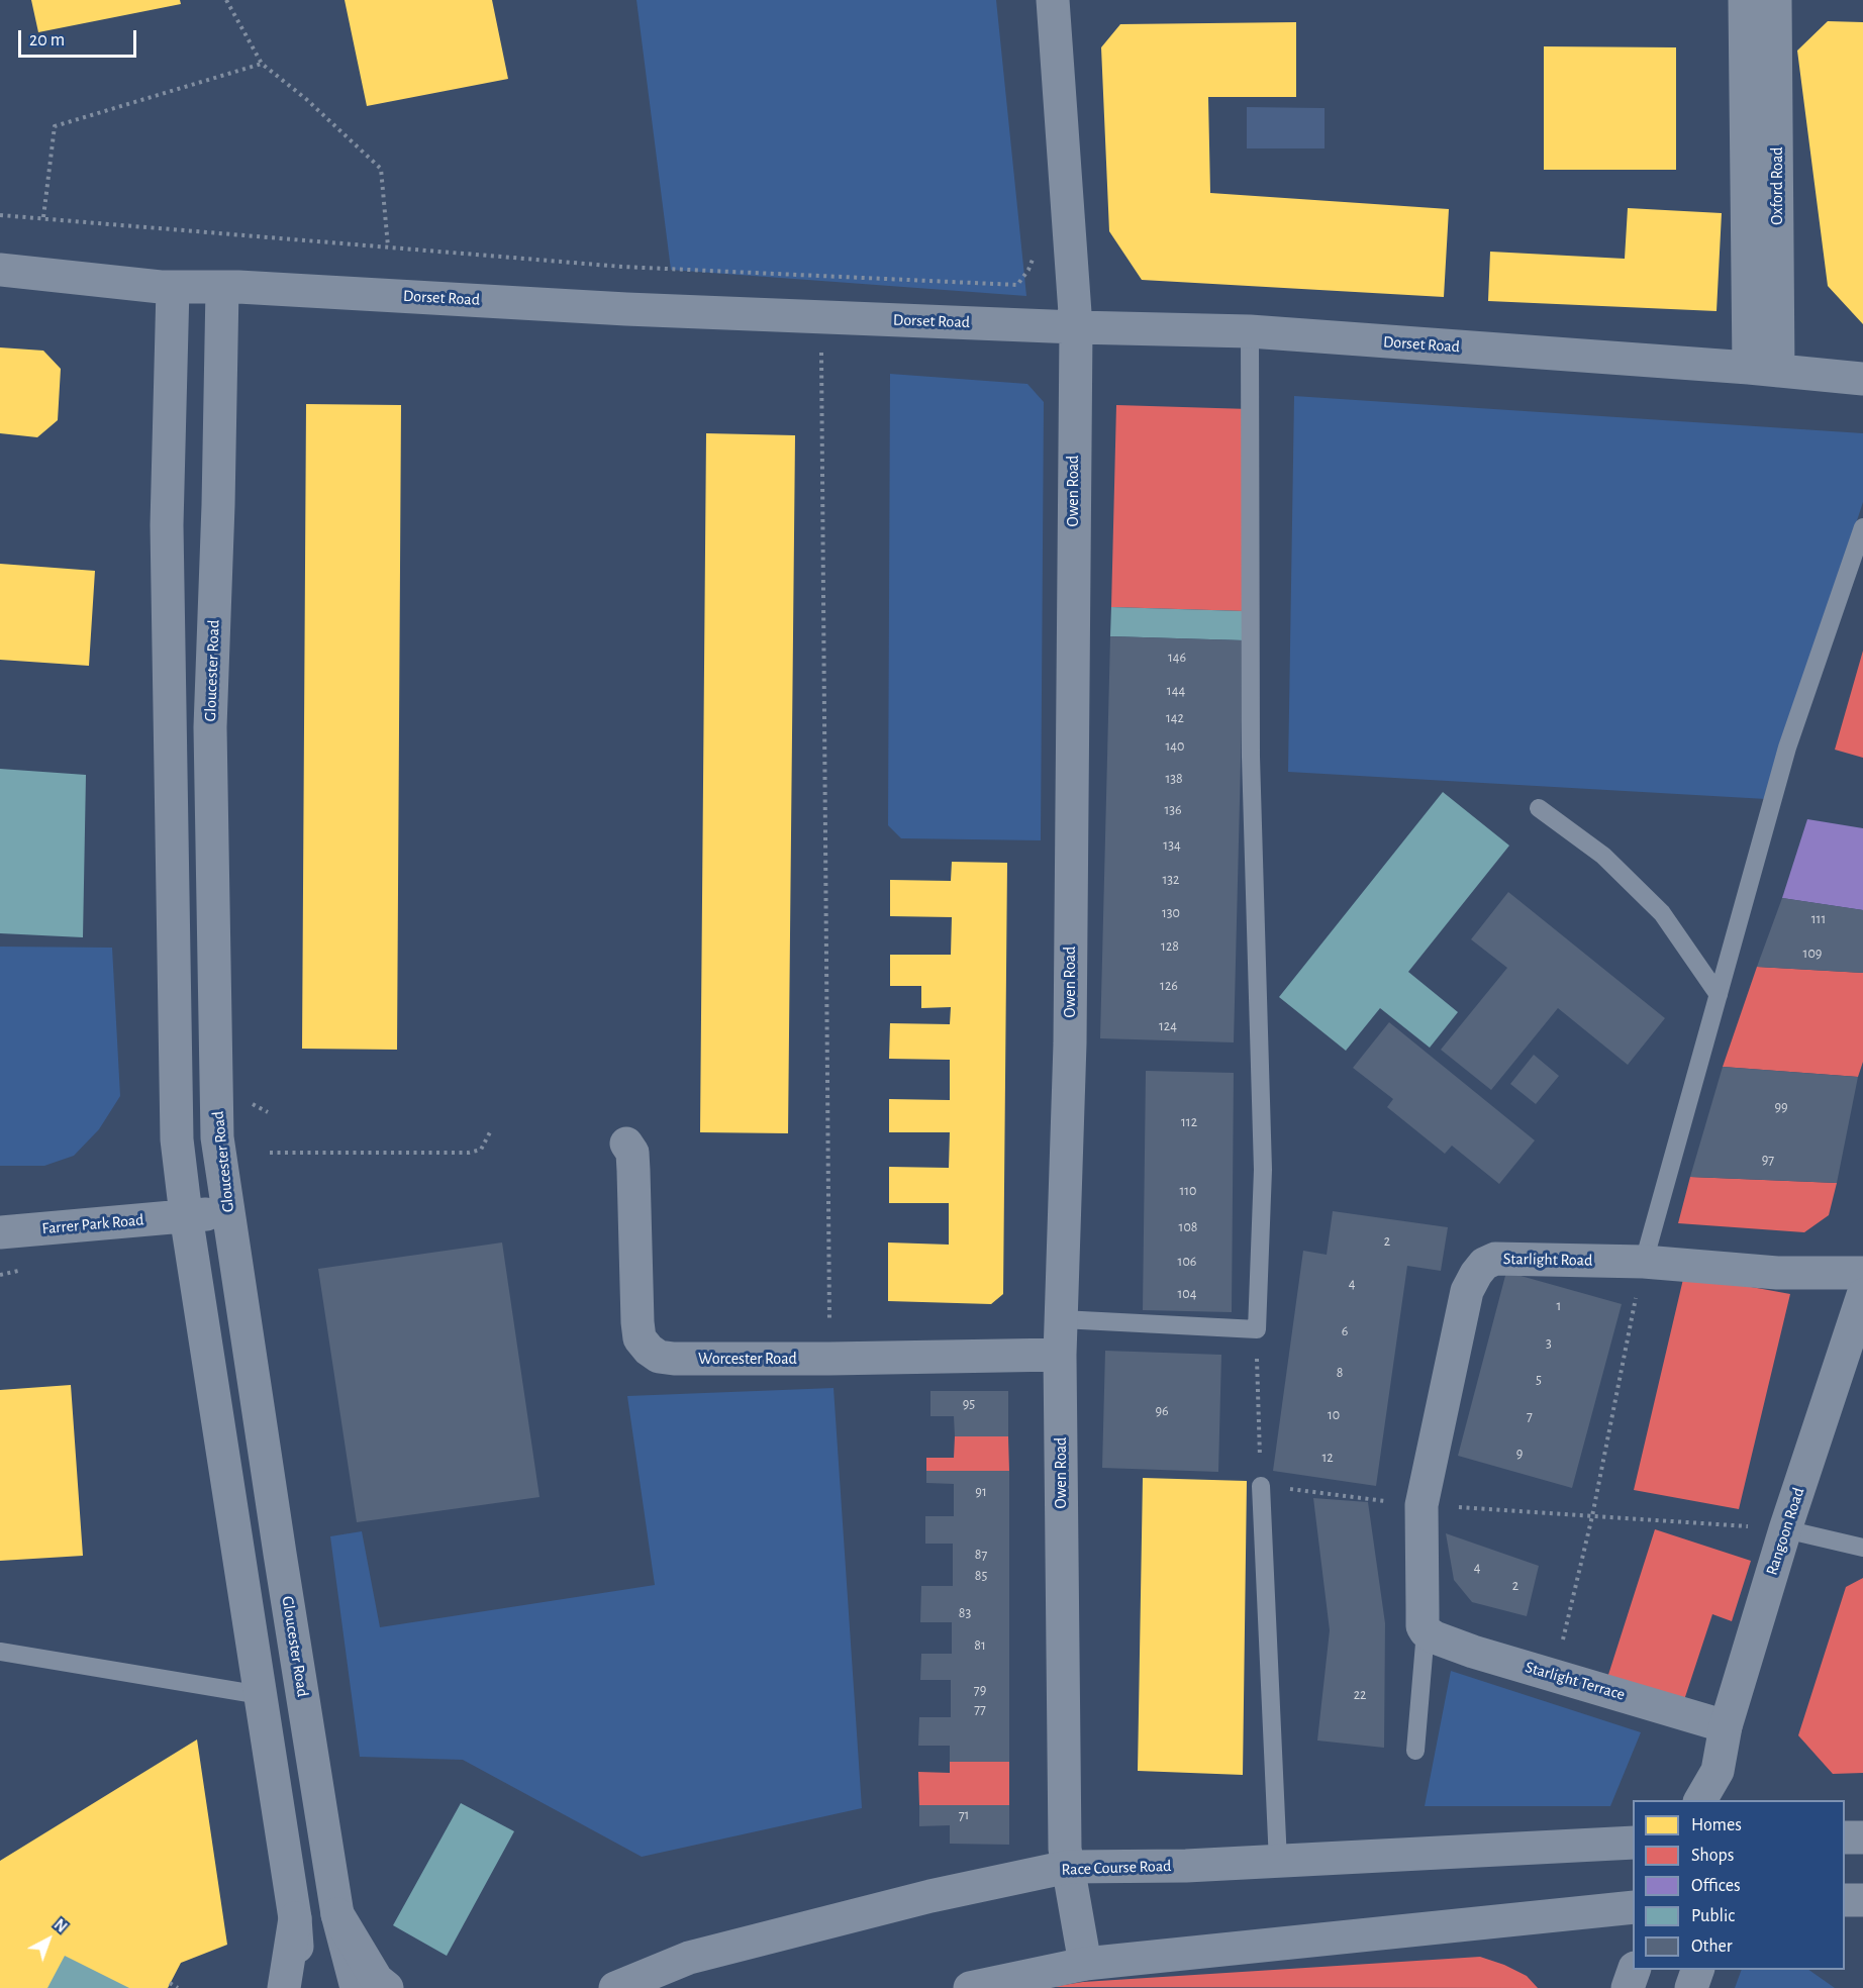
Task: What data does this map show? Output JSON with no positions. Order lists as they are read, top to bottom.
{
  "streets": {
    "street": [
      "Oxford Road",
      "Dorset Road",
      "Owen Road",
      "Gloucester Road",
      "Farrer Park Road",
      "Starlight Road",
      "Worcester Road",
      "Rangoon Road",
      "Starlight Terrace",
      "Race Course Road"
    ]
  },
  "crossings": [
    ["Oxford Road", "Dorset Road"],
    ["Dorset Road", "Owen Road"],
    ["Dorset Road", "Gloucester Road"],
    ["Owen Road", "Worcester Road"],
    ["Owen Road", "Race Course Road"],
    ["Gloucester Road", "Farrer Park Road"],
    ["Starlight Road", "Starlight Terrace"],
    ["Rangoon Road", "Starlight Terrace"]
  ],
  "house_numbers": [
    "146",
    "144",
    "142",
    "140",
    "138",
    "136",
    "134",
    "132",
    "130",
    "111",
    "128",
    "109",
    "126",
    "124",
    "99",
    "112",
    "97",
    "110",
    "108",
    "2",
    "106",
    "4",
    "104",
    "1",
    "6",
    "3",
    "8",
    "5",
    "95",
    "96",
    "10",
    "7",
    "9",
    "12",
    "91",
    "87",
    "4",
    "85",
    "2",
    "83",
    "81",
    "79",
    "22",
    "77",
    "71"
  ],
  "legend": [
    "Homes",
    "Shops",
    "Offices",
    "Public",
    "Other"
  ],
  "scale_bar": "20 m",
  "north": "top right"
}
